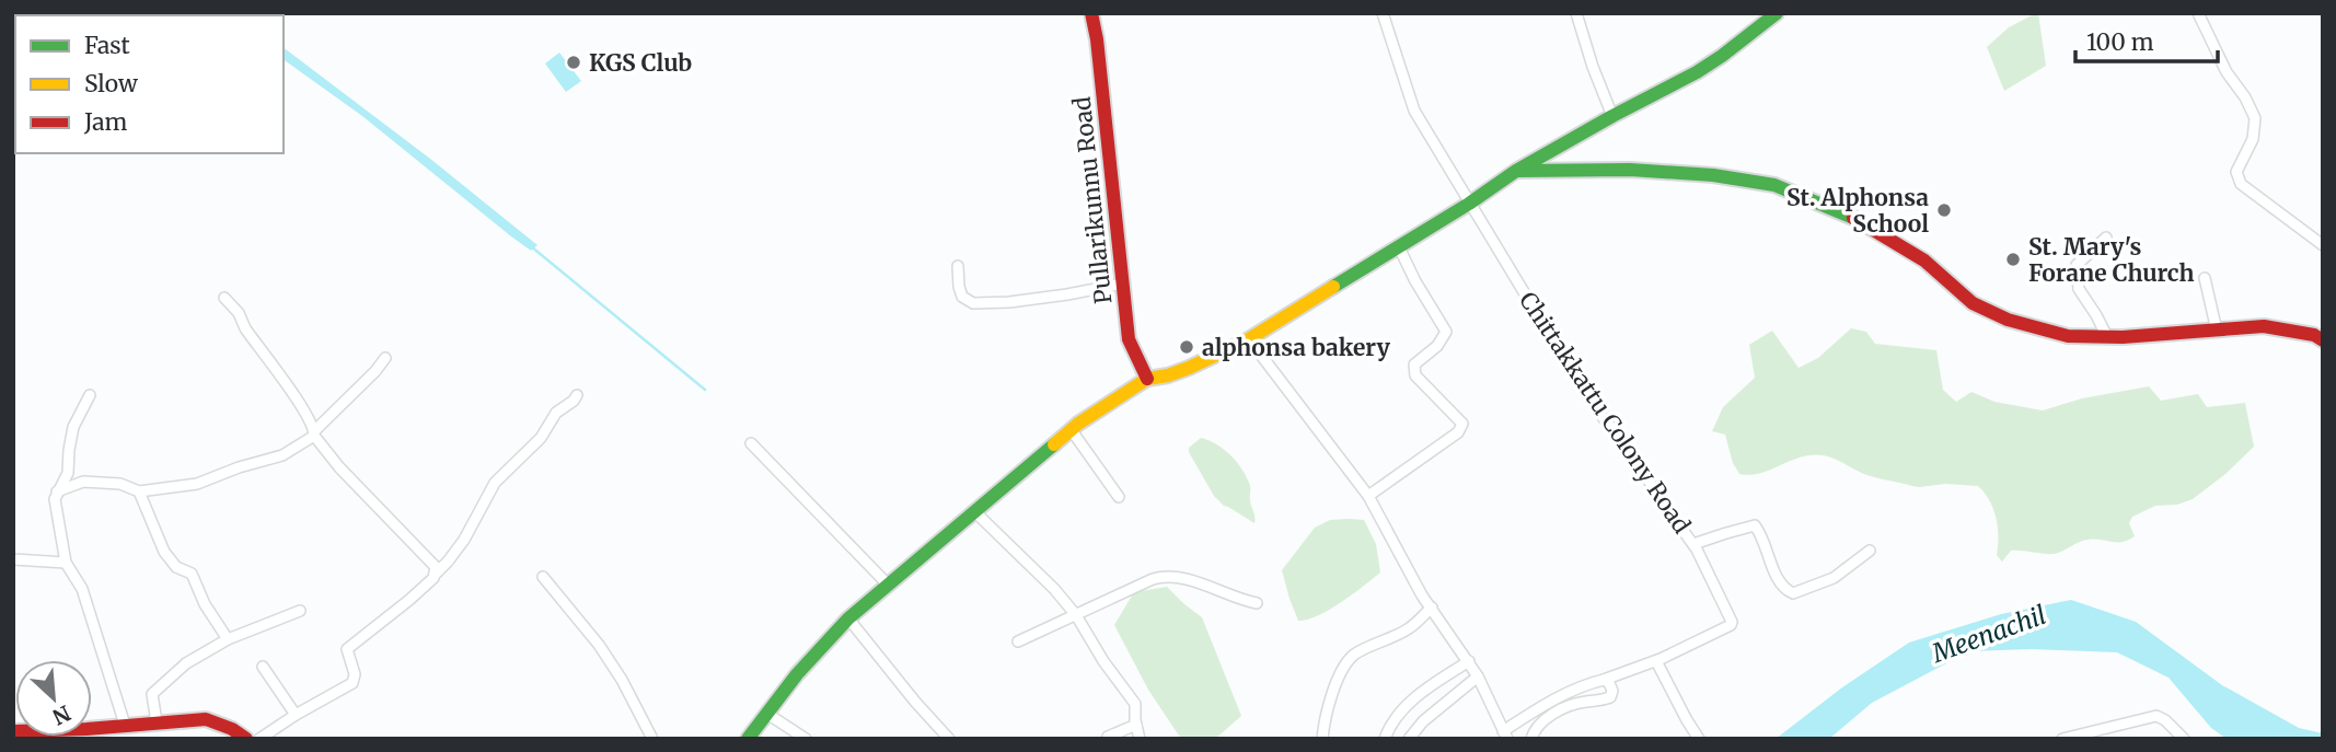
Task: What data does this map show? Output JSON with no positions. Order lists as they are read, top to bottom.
{
  "streets": {
    "main road": ["Pullarikunnu Road"],
    "street": ["Chittakkattu Colony Road"]
  },
  "water": ["Meenachil"],
  "places": [
    "KGS Club",
    "St. Alphonsa School",
    "St. Mary's Forane Church",
    "alphonsa bakery"
  ],
  "legend": ["Fast", "Slow", "Jam"],
  "scale_bar": "100 m",
  "north": "bottom right"
}
